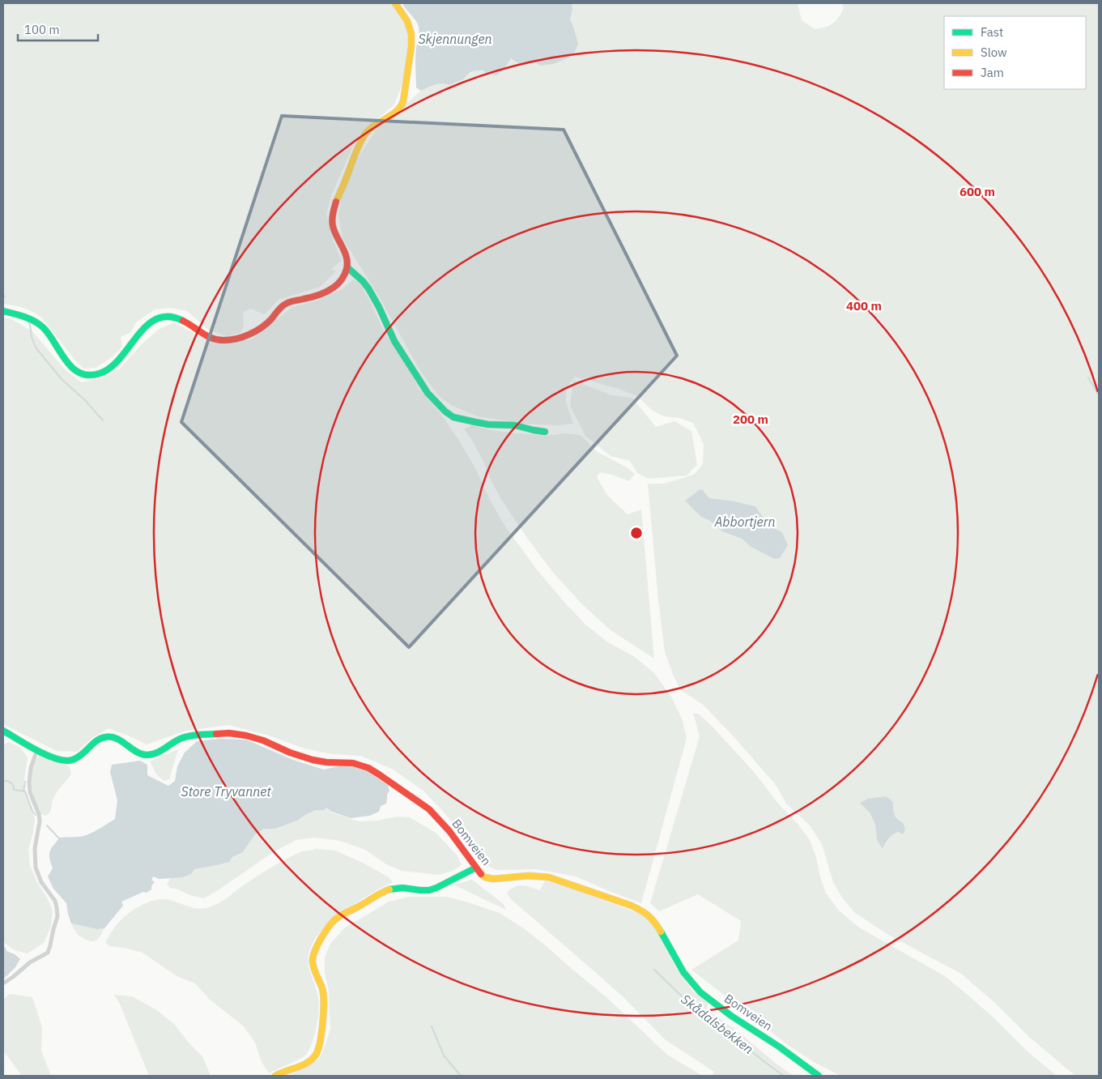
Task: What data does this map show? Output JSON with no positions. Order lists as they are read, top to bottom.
{
  "streets": {
    "street": ["Bomveien"]
  },
  "water": [
    "Skjennungen",
    "Abbortjern",
    "Store Tryvannet",
    "Skådalsbekken"
  ],
  "legend": ["Fast", "Slow", "Jam"],
  "scale_bar": "100 m",
  "rings": ["600 m", "400 m", "200 m"]
}
